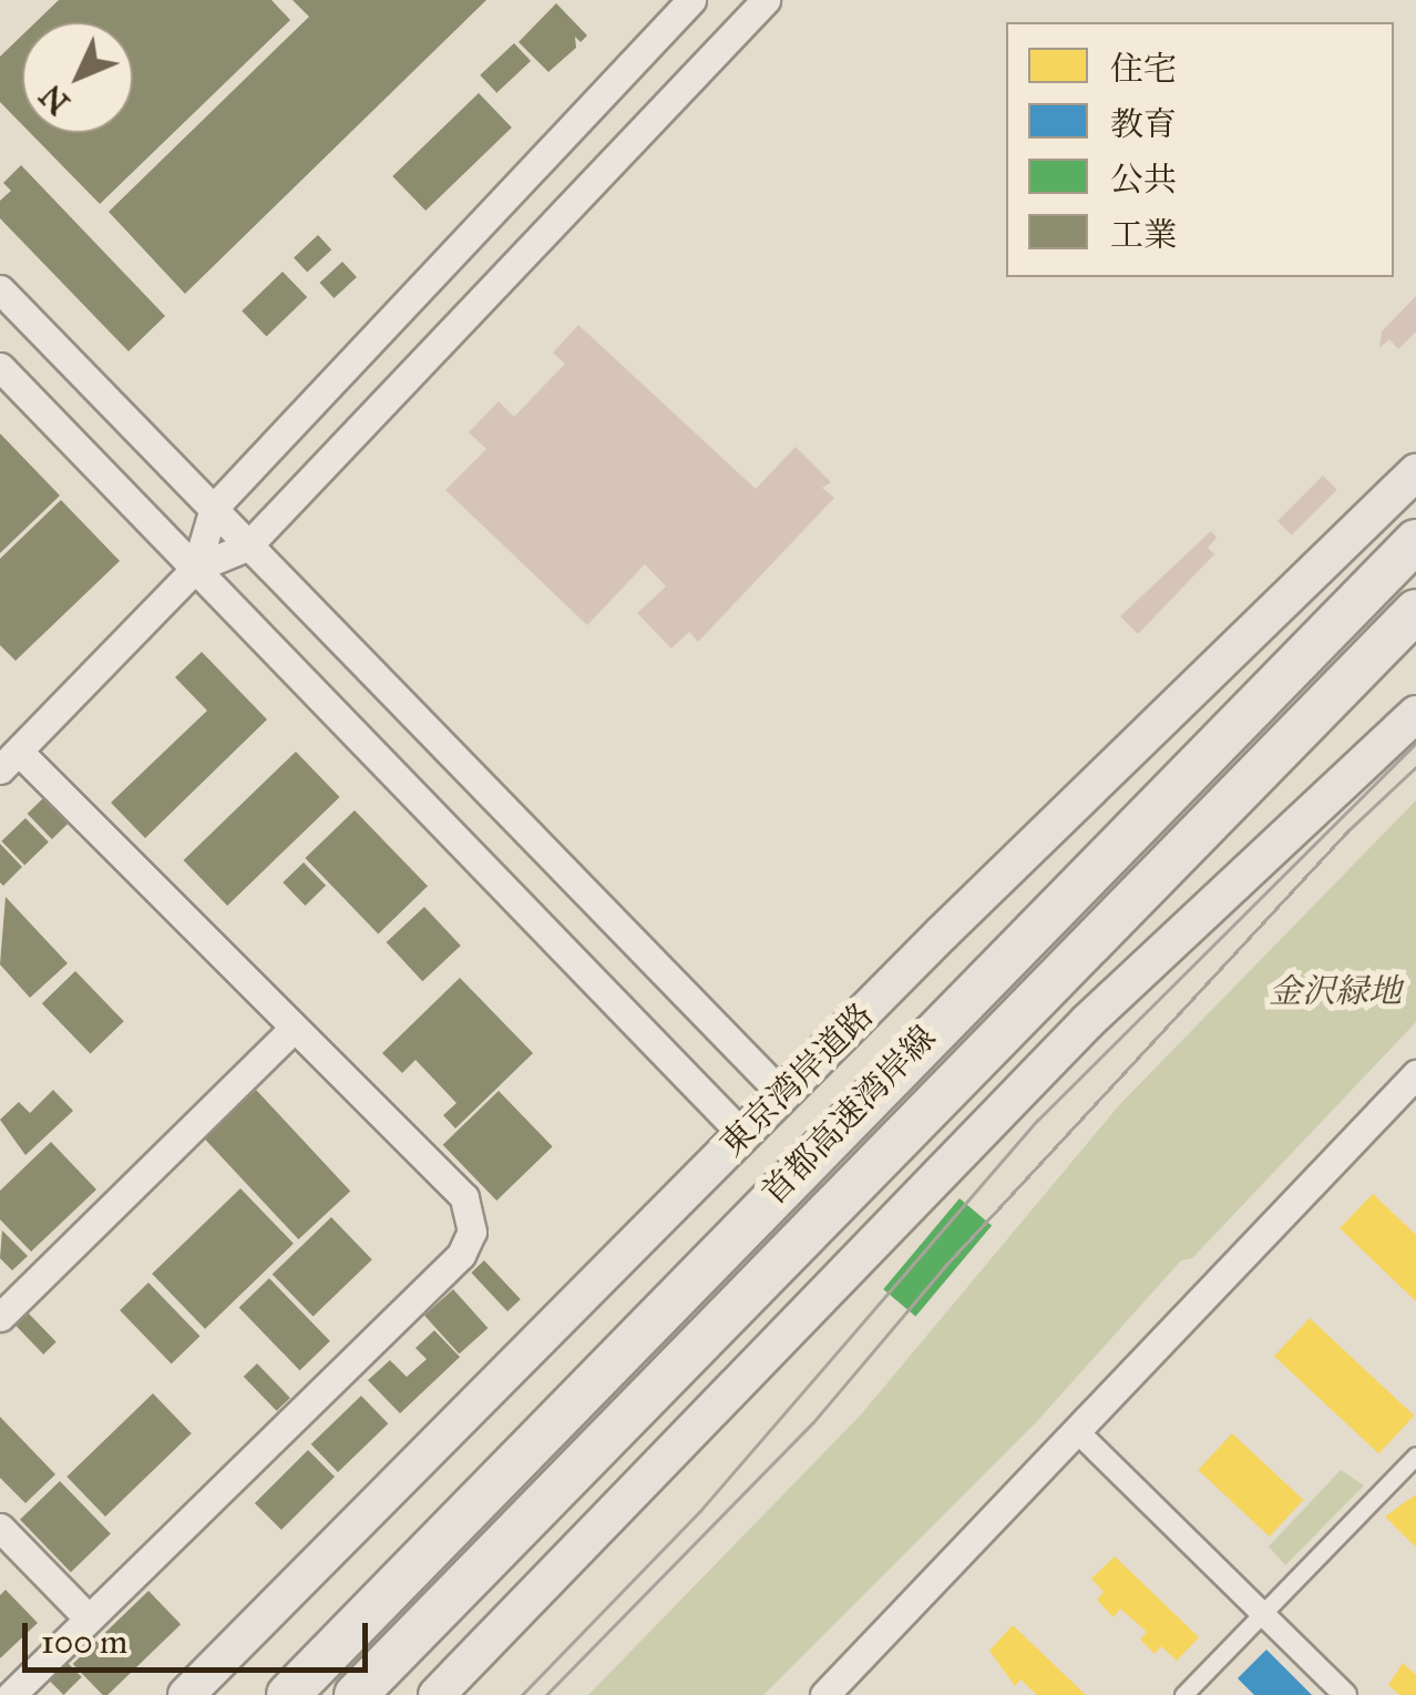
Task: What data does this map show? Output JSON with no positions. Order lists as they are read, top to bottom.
{
  "streets": {
    "highway": ["東京湾岸道路", "首都高速湾岸線"]
  },
  "parks": ["金沢緑地"],
  "legend": [
    "住宅",
    "教育",
    "公共",
    "工業"
  ],
  "scale_bar": "100 m",
  "north": "bottom left"
}
